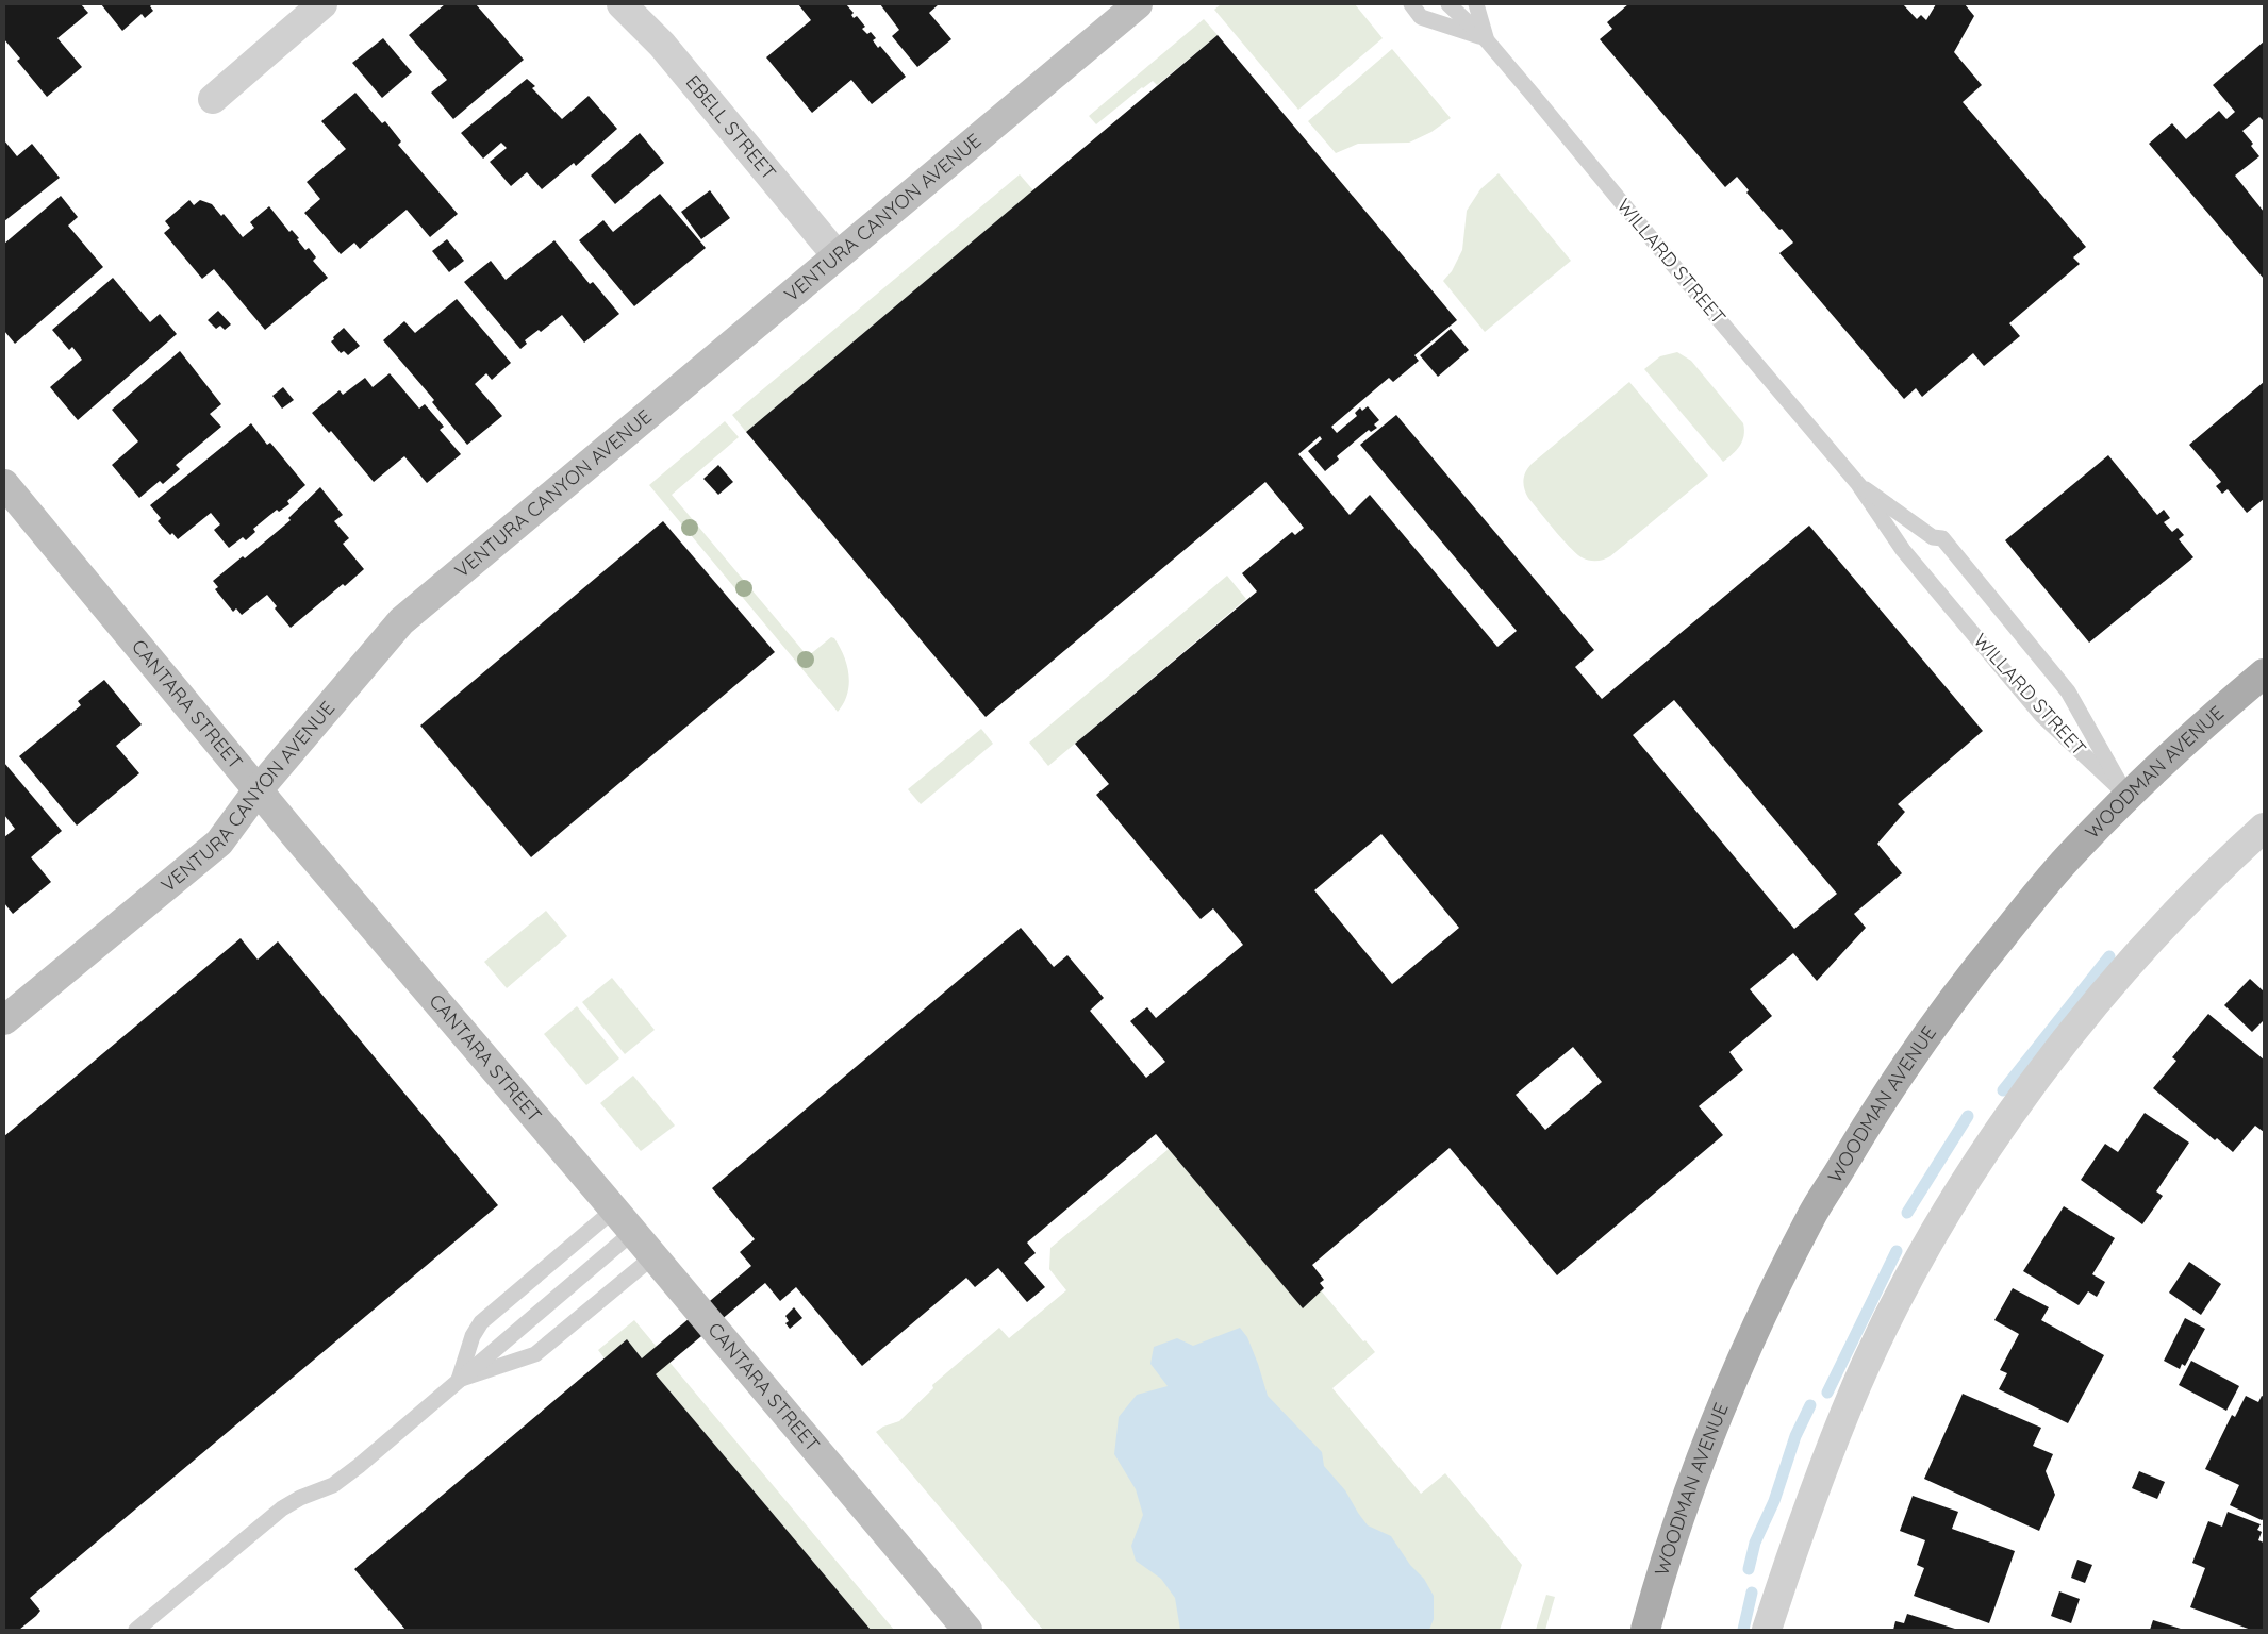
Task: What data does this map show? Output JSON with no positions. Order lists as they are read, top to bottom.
{
  "streets": {
    "main road": ["WOODMAN AVENUE"],
    "street": ["EBELL STREET", "VENTURA CANYON AVENUE", "CANTARA STREET"],
    "lane": ["WILLARD STREET"]
  },
  "crossings": [
    ["EBELL STREET", "VENTURA CANYON AVENUE"],
    ["VENTURA CANYON AVENUE", "CANTARA STREET"],
    ["WILLARD STREET", "WOODMAN AVENUE"]
  ]
}
